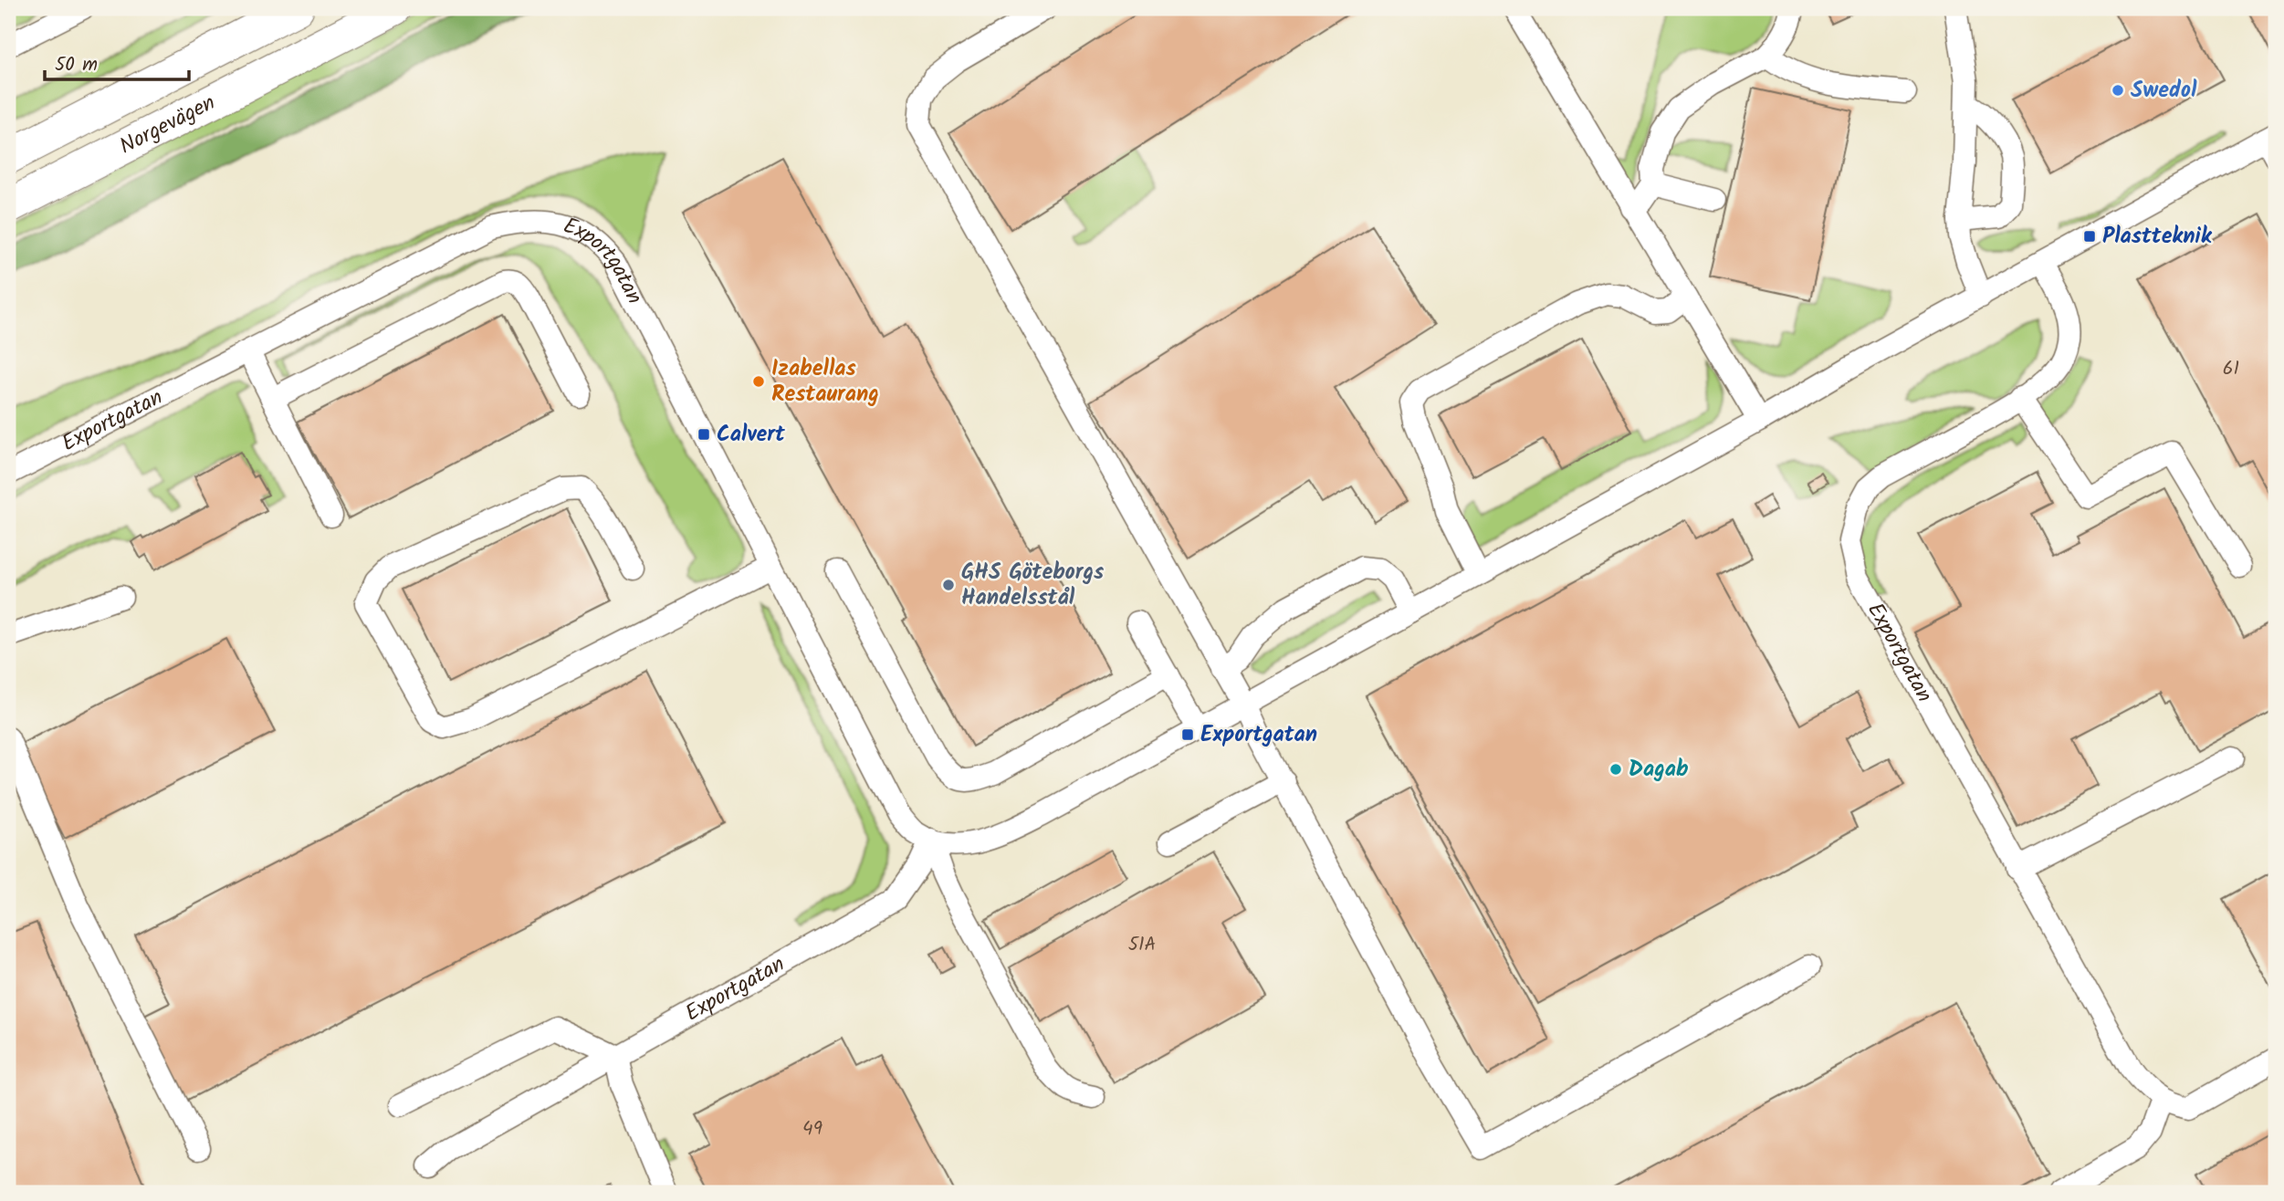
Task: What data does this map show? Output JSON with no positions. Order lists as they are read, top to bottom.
{
  "streets": {
    "highway": ["Norgevägen"],
    "street": ["Exportgatan"]
  },
  "places": {
    "other": [
      "Swedol",
      "Izabellas Restaurang",
      "GHS Göteborgs Handelsstål",
      "Dagab"
    ],
    "transit": ["Plastteknik", "Calvert", "Exportgatan"]
  },
  "house_numbers": ["61", "51A", "49"],
  "scale_bar": "50 m"
}
